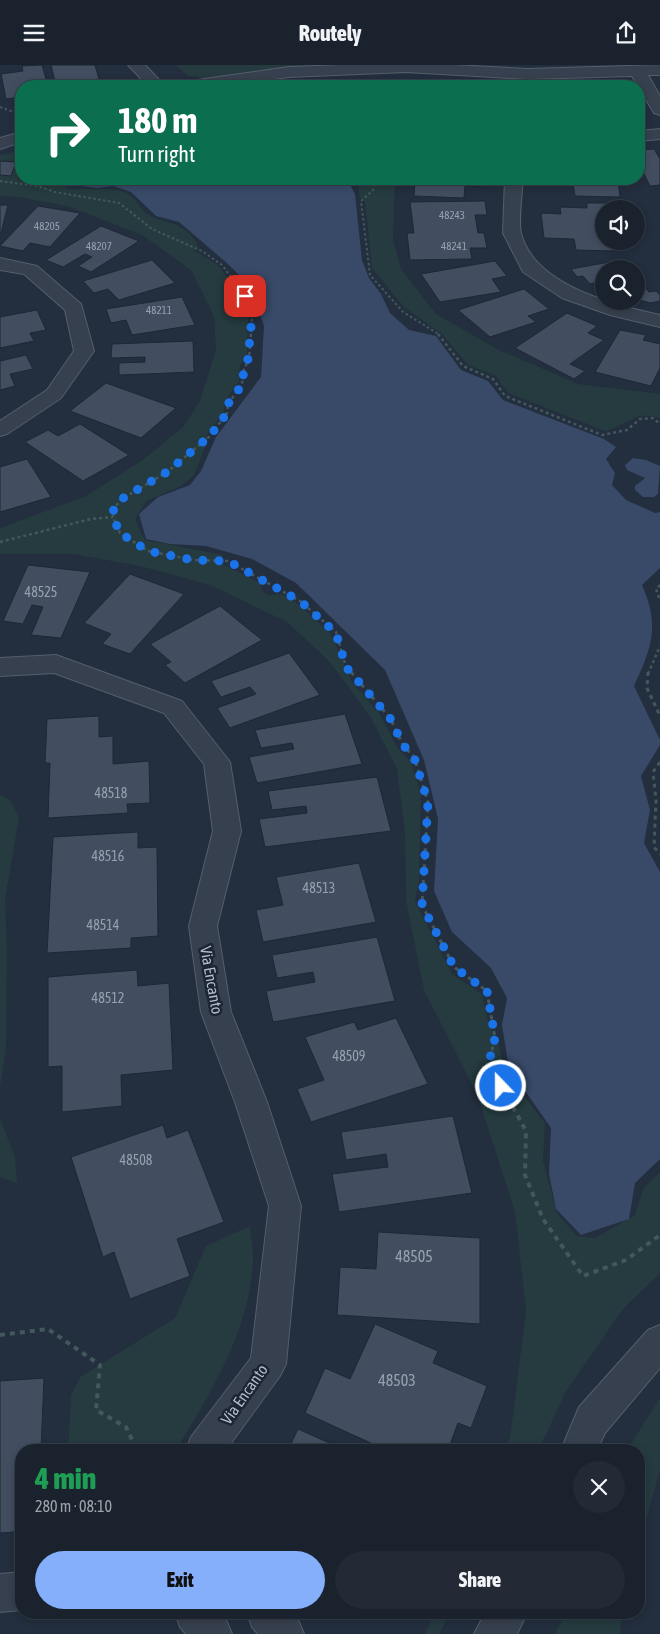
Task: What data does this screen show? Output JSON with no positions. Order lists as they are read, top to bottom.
{
  "streets": {
    "street": ["Via Encanto"]
  },
  "house_numbers": [
    "48243",
    "48205",
    "48207",
    "48241",
    "48211",
    "48525",
    "48518",
    "48516",
    "48513",
    "48514",
    "48512",
    "48509",
    "48508",
    "48505",
    "48503"
  ],
  "page": {
    "header": "Routely",
    "turn": ["180 m", "Turn right"],
    "heading": ["4 min", "280 m · 08:10"],
    "buttons": ["Exit", "Share"]
  }
}
